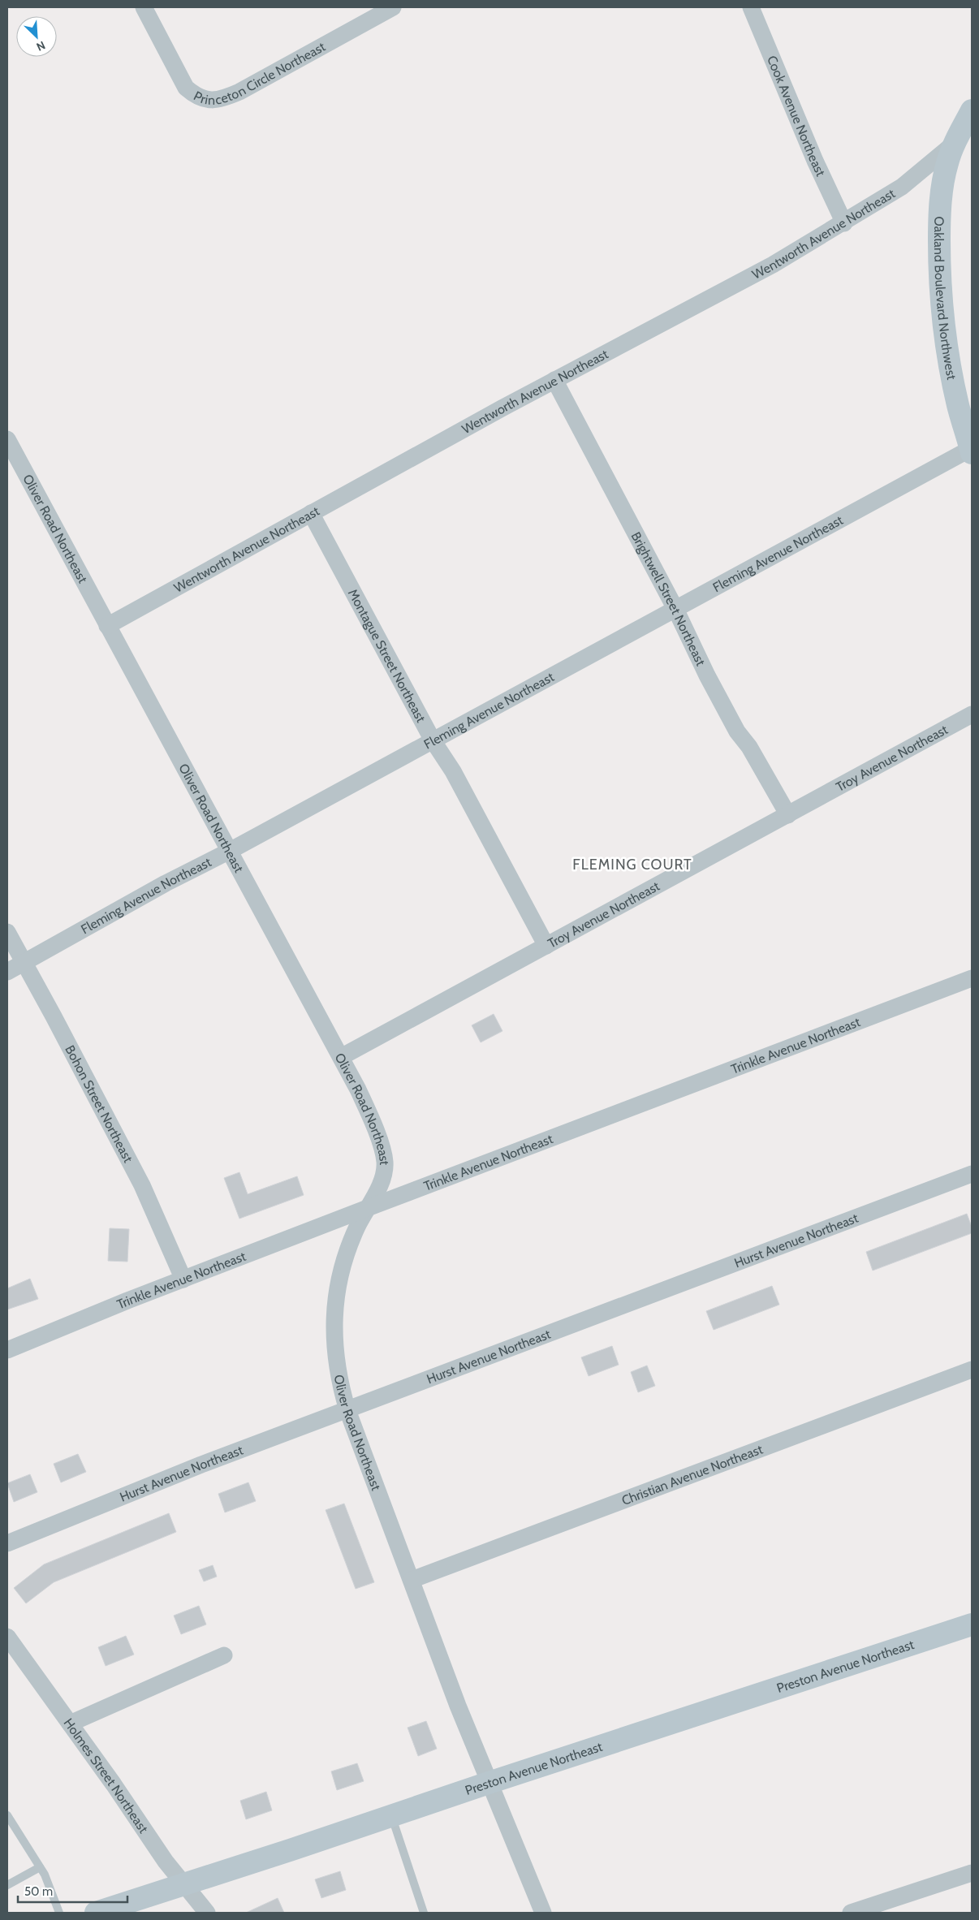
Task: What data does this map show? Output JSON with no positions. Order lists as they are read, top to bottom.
{
  "streets": {
    "street": [
      "Princeton Circle Northeast",
      "Cook Avenue Northeast",
      "Wentworth Avenue Northeast",
      "Oakland Boulevard Northwest",
      "Oliver Road Northeast",
      "Fleming Avenue Northeast",
      "Brightwell Street Northeast",
      "Montague Street Northeast",
      "Troy Avenue Northeast",
      "Trinkle Avenue Northeast",
      "Bohon Street Northeast",
      "Hurst Avenue Northeast",
      "Christian Avenue Northeast",
      "Preston Avenue Northeast",
      "Holmes Street Northeast"
    ]
  },
  "crossings": [
    ["Cook Avenue Northeast", "Wentworth Avenue Northeast"],
    ["Wentworth Avenue Northeast", "Oakland Boulevard Northwest"],
    ["Wentworth Avenue Northeast", "Oliver Road Northeast"],
    ["Wentworth Avenue Northeast", "Brightwell Street Northeast"],
    ["Wentworth Avenue Northeast", "Montague Street Northeast"],
    ["Oakland Boulevard Northwest", "Fleming Avenue Northeast"],
    ["Oliver Road Northeast", "Fleming Avenue Northeast"],
    ["Oliver Road Northeast", "Troy Avenue Northeast"],
    ["Oliver Road Northeast", "Trinkle Avenue Northeast"],
    ["Oliver Road Northeast", "Hurst Avenue Northeast"],
    ["Oliver Road Northeast", "Christian Avenue Northeast"],
    ["Oliver Road Northeast", "Preston Avenue Northeast"],
    ["Fleming Avenue Northeast", "Brightwell Street Northeast"],
    ["Fleming Avenue Northeast", "Montague Street Northeast"],
    ["Fleming Avenue Northeast", "Bohon Street Northeast"],
    ["Brightwell Street Northeast", "Troy Avenue Northeast"],
    ["Montague Street Northeast", "Troy Avenue Northeast"],
    ["Trinkle Avenue Northeast", "Bohon Street Northeast"],
    ["Preston Avenue Northeast", "Holmes Street Northeast"]
  ],
  "districts": ["FLEMING COURT"],
  "scale_bar": "50 m",
  "north": "bottom right"
}
